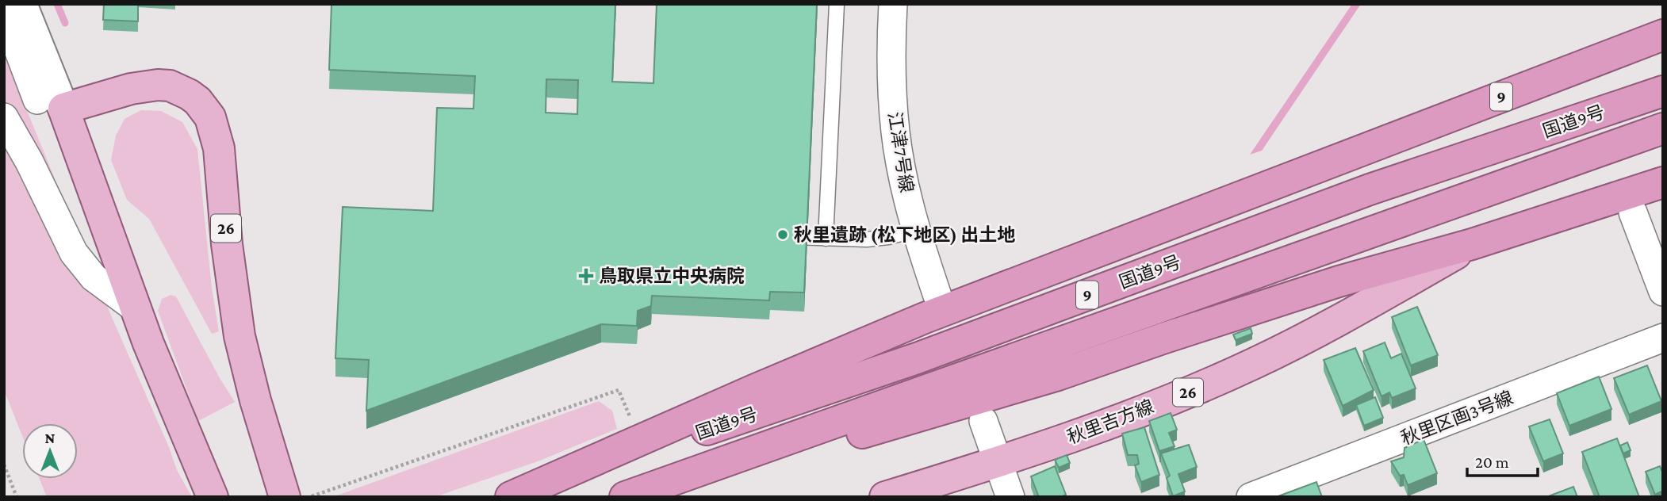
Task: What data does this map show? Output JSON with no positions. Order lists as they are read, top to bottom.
{
  "streets": {
    "highway": ["9", "国道9号"],
    "main road": ["26", "秋里吉方線"],
    "street": ["江津7号線", "秋里区画3号線"]
  },
  "crossings": [
    ["9", "国道9号"]
  ],
  "places": {
    "other": ["秋里遺跡 (松下地区) 出土地"],
    "health": ["鳥取県立中央病院"]
  },
  "scale_bar": "20 m",
  "north": "top"
}
